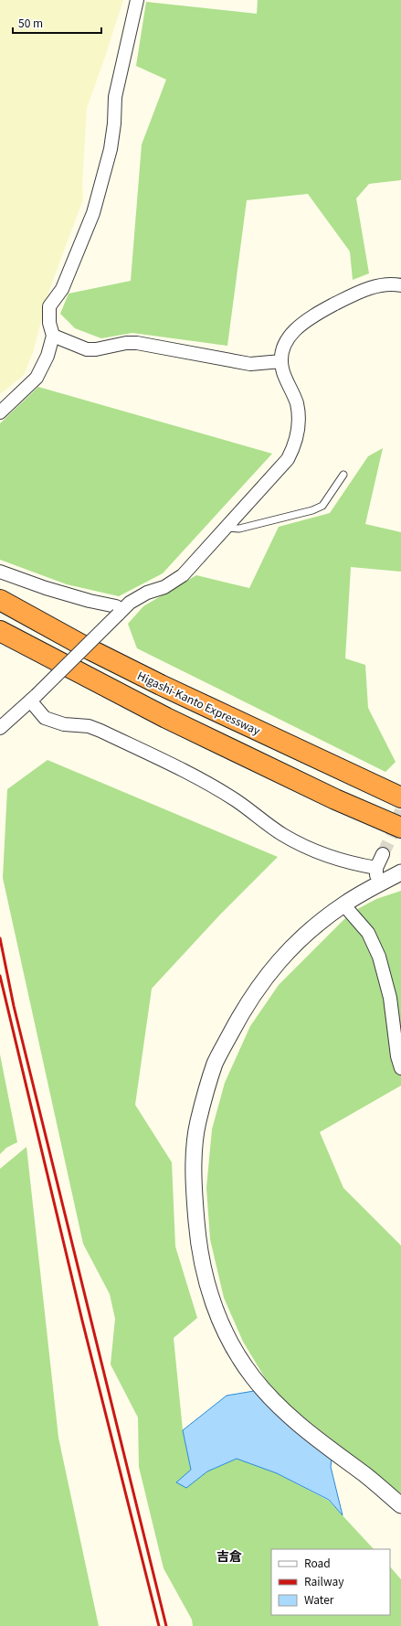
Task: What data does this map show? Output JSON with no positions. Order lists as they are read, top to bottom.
{
  "streets": {
    "highway": ["Higashi-Kanto Expressway"]
  },
  "districts": ["吉倉"],
  "legend": ["Road", "Railway", "Water"],
  "scale_bar": "50 m"
}
